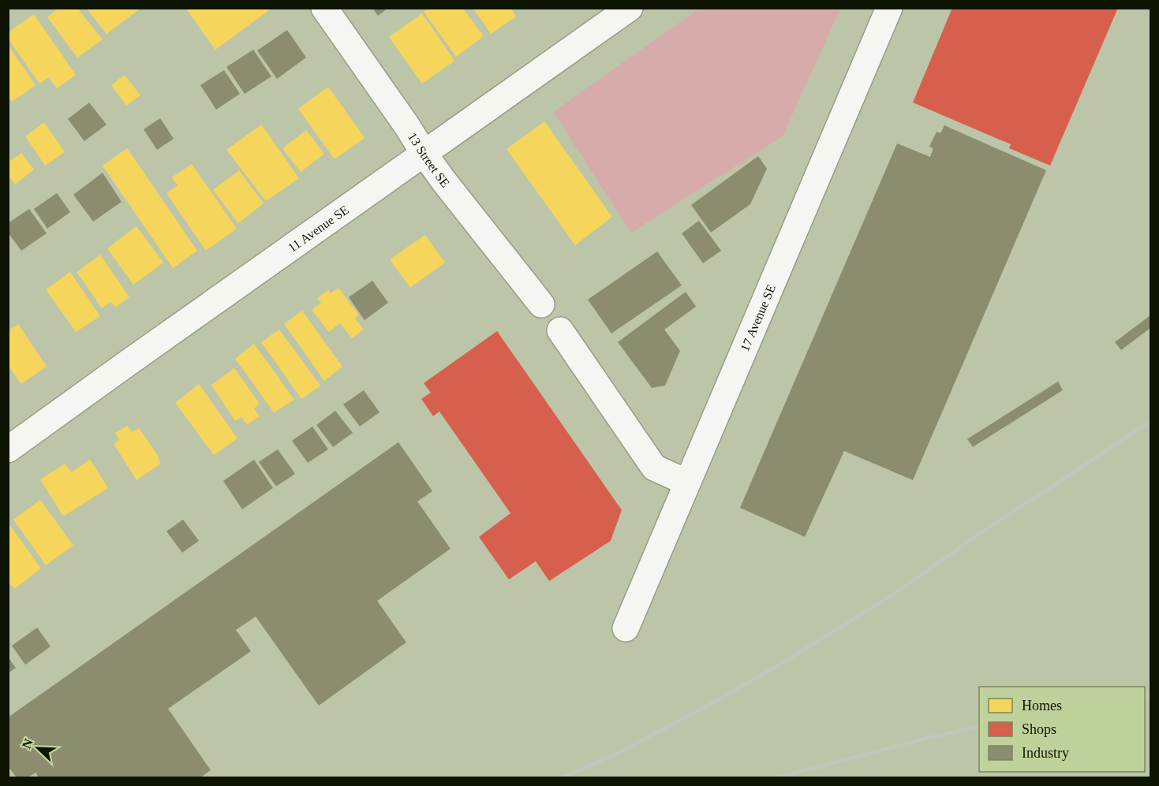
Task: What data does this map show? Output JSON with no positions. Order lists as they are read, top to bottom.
{
  "streets": {
    "street": ["13 Street SE", "11 Avenue SE", "17 Avenue SE"]
  },
  "crossings": [
    ["13 Street SE", "11 Avenue SE"]
  ],
  "legend": ["Homes", "Shops", "Industry"],
  "north": "top left"
}
